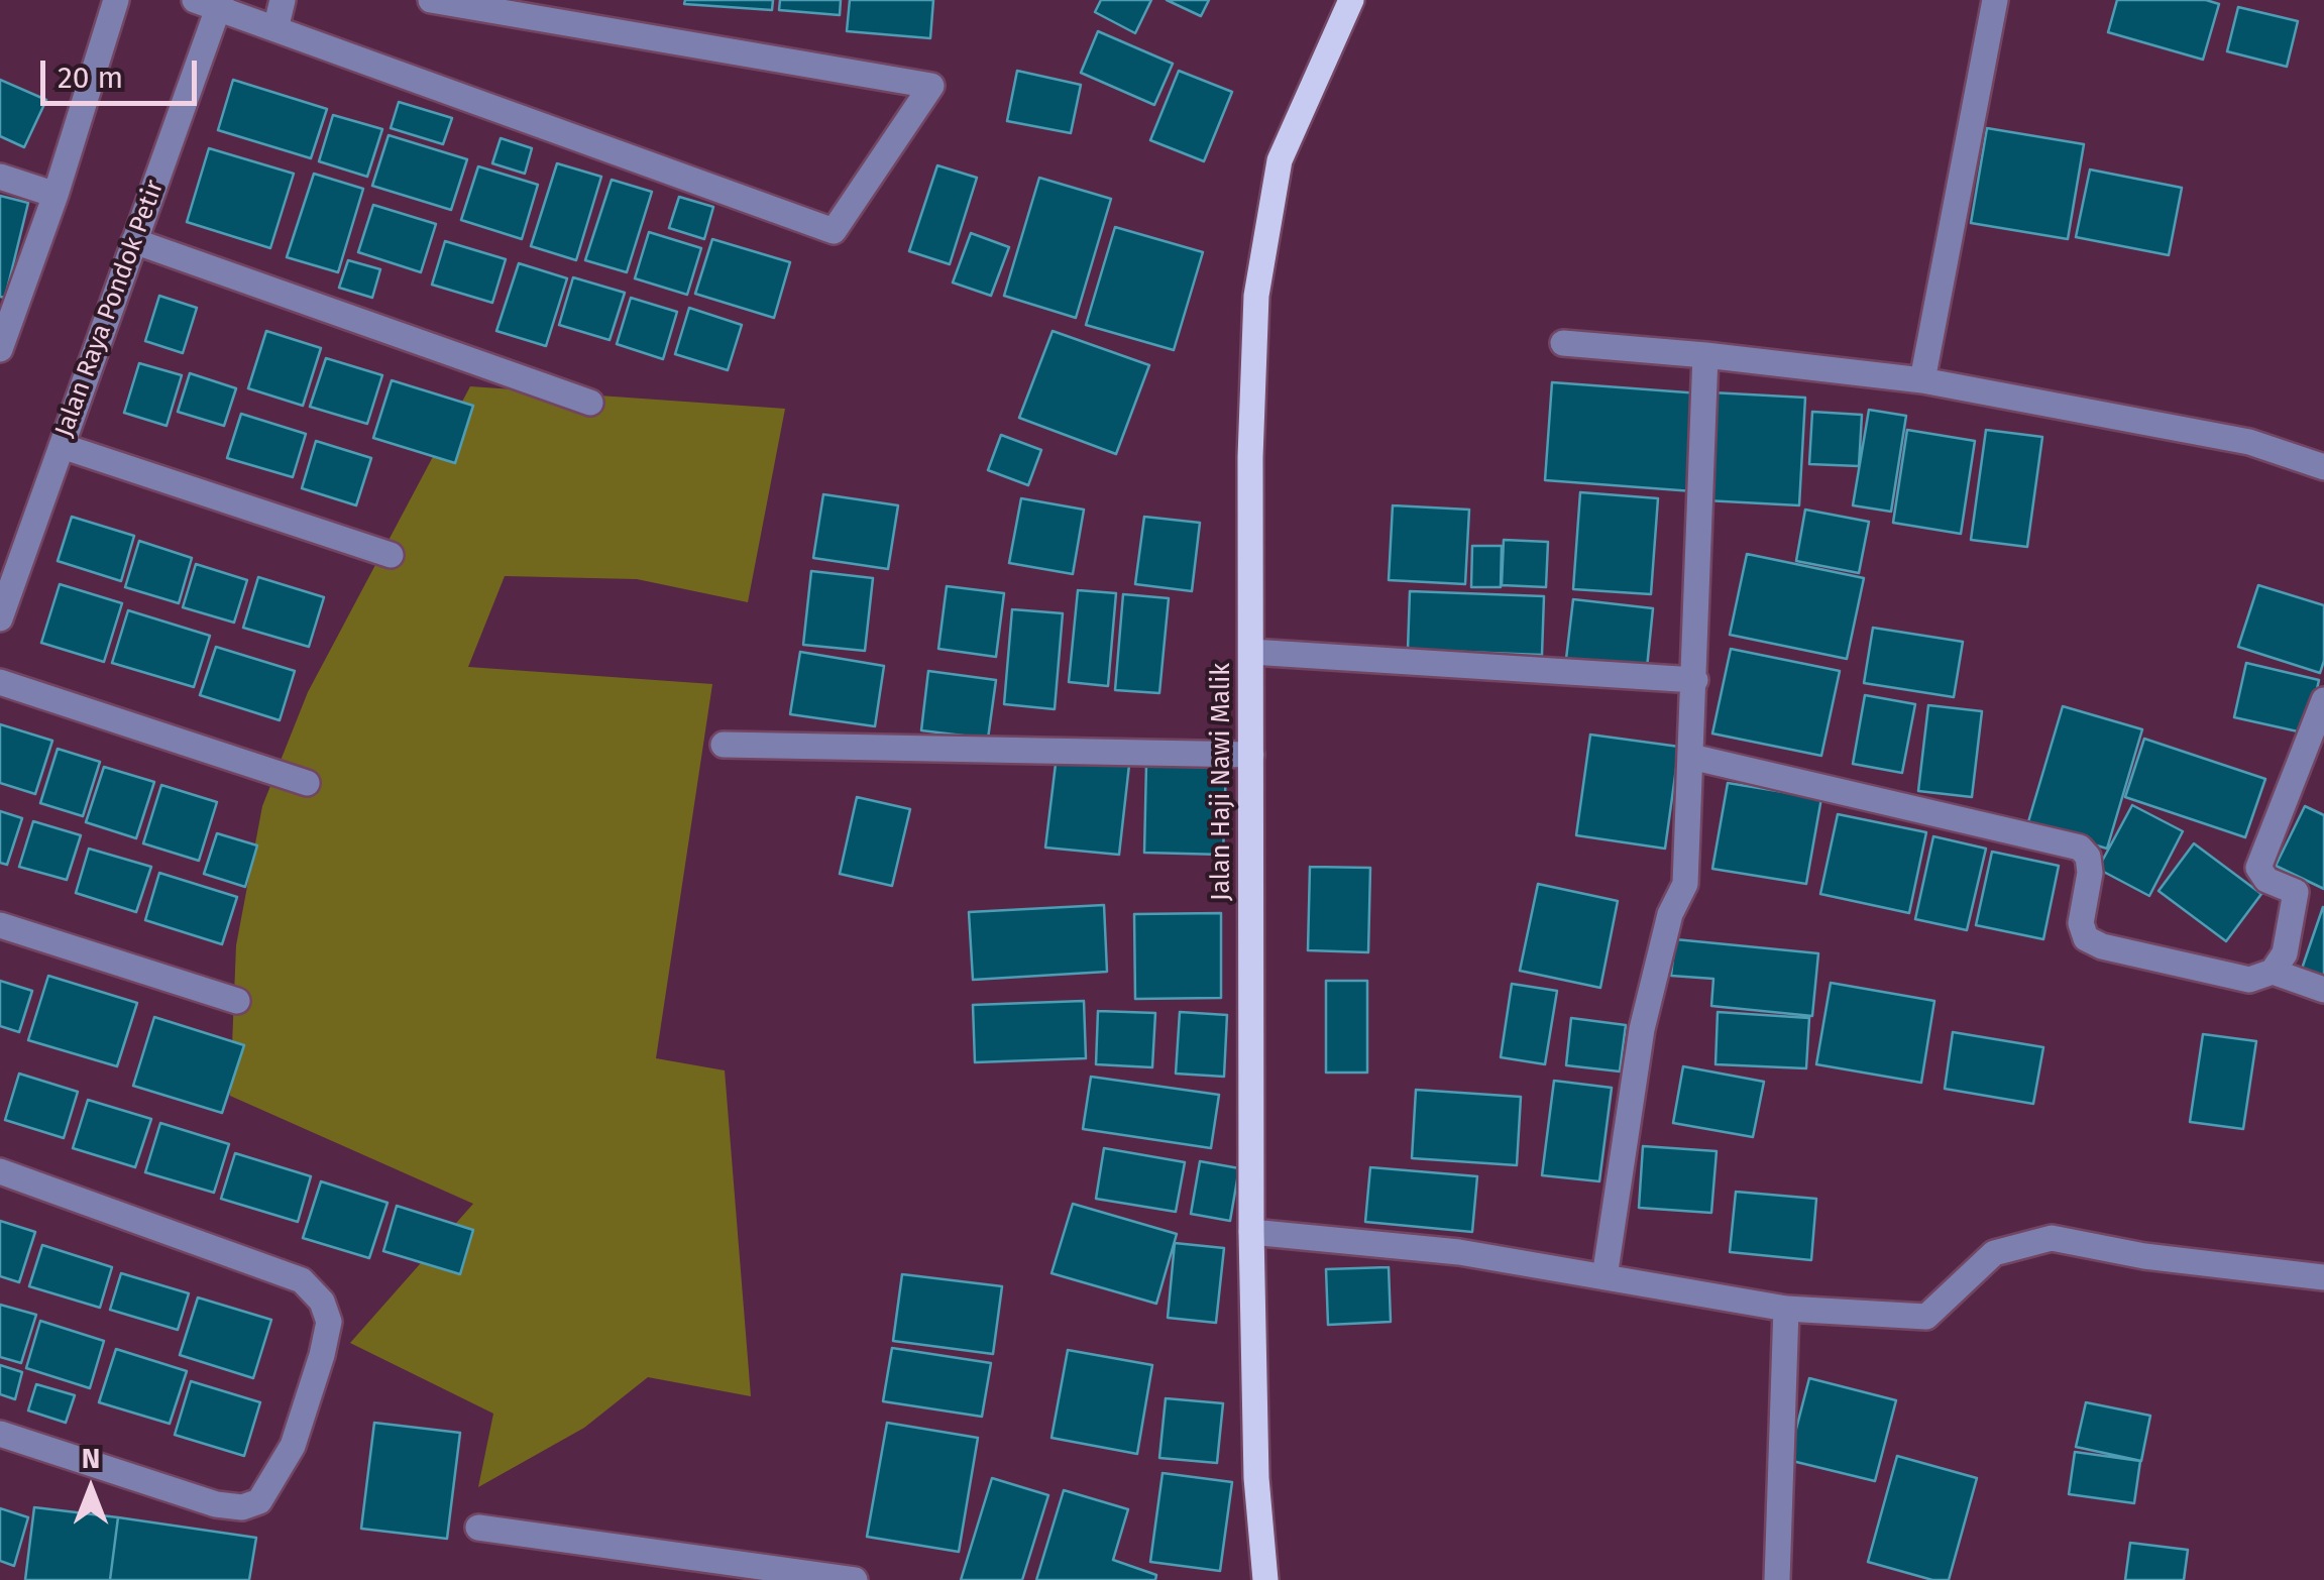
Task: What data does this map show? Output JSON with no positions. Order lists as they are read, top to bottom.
{
  "streets": {
    "main road": ["Jalan Haji Nawi Malik"],
    "street": ["Jalan Raya Pondok Petir"]
  },
  "scale_bar": "20 m",
  "north": "top"
}
